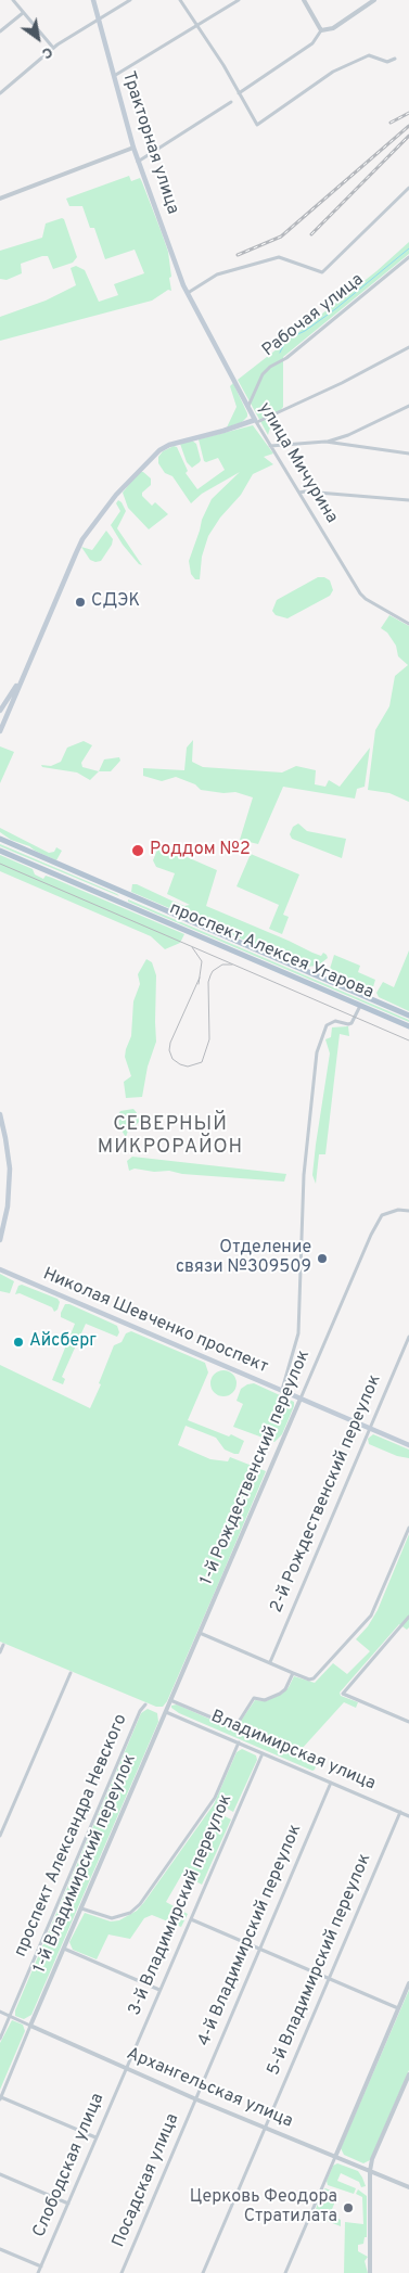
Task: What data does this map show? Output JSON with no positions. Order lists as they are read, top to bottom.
{
  "streets": {
    "main road": [
      "Тракторная улица",
      "улица Мичурина",
      "проспект Алексея Угарова",
      "Николая Шевченко проспект"
    ],
    "street": [
      "Рабочая улица",
      "1-й Рождественский переулок",
      "2-й Рождественский переулок",
      "Владимирская улица",
      "проспект Александра Невского",
      "1-й Владимирский переулок",
      "3-й Владимирский переулок",
      "4-й Владимирский переулок",
      "5-й Владимирский переулок",
      "Архангельская улица",
      "Слободская улица",
      "Посадская улица"
    ]
  },
  "crossings": [
    ["Тракторная улица", "улица Мичурина"],
    ["Рабочая улица", "улица Мичурина"],
    ["Николая Шевченко проспект", "1-й Рождественский переулок"],
    ["Николая Шевченко проспект", "2-й Рождественский переулок"],
    ["1-й Рождественский переулок", "Владимирская улица"],
    ["1-й Рождественский переулок", "1-й Владимирский переулок"],
    ["Владимирская улица", "1-й Владимирский переулок"],
    ["Владимирская улица", "3-й Владимирский переулок"],
    ["Владимирская улица", "4-й Владимирский переулок"],
    ["Владимирская улица", "5-й Владимирский переулок"],
    ["проспект Александра Невского", "Архангельская улица"],
    ["1-й Владимирский переулок", "Архангельская улица"],
    ["3-й Владимирский переулок", "Архангельская улица"],
    ["3-й Владимирский переулок", "Слободская улица"],
    ["4-й Владимирский переулок", "Архангельская улица"],
    ["4-й Владимирский переулок", "Посадская улица"],
    ["5-й Владимирский переулок", "Архангельская улица"],
    ["Архангельская улица", "Слободская улица"],
    ["Архангельская улица", "Посадская улица"]
  ],
  "districts": ["СЕВЕРНЫЙ МИКРОРАЙОН"],
  "places": [
    "СДЭК",
    "Роддом №2",
    "Отделение связи №309509",
    "Айсберг",
    "Церковь Феодора Стратилата"
  ],
  "north": "bottom right"
}
